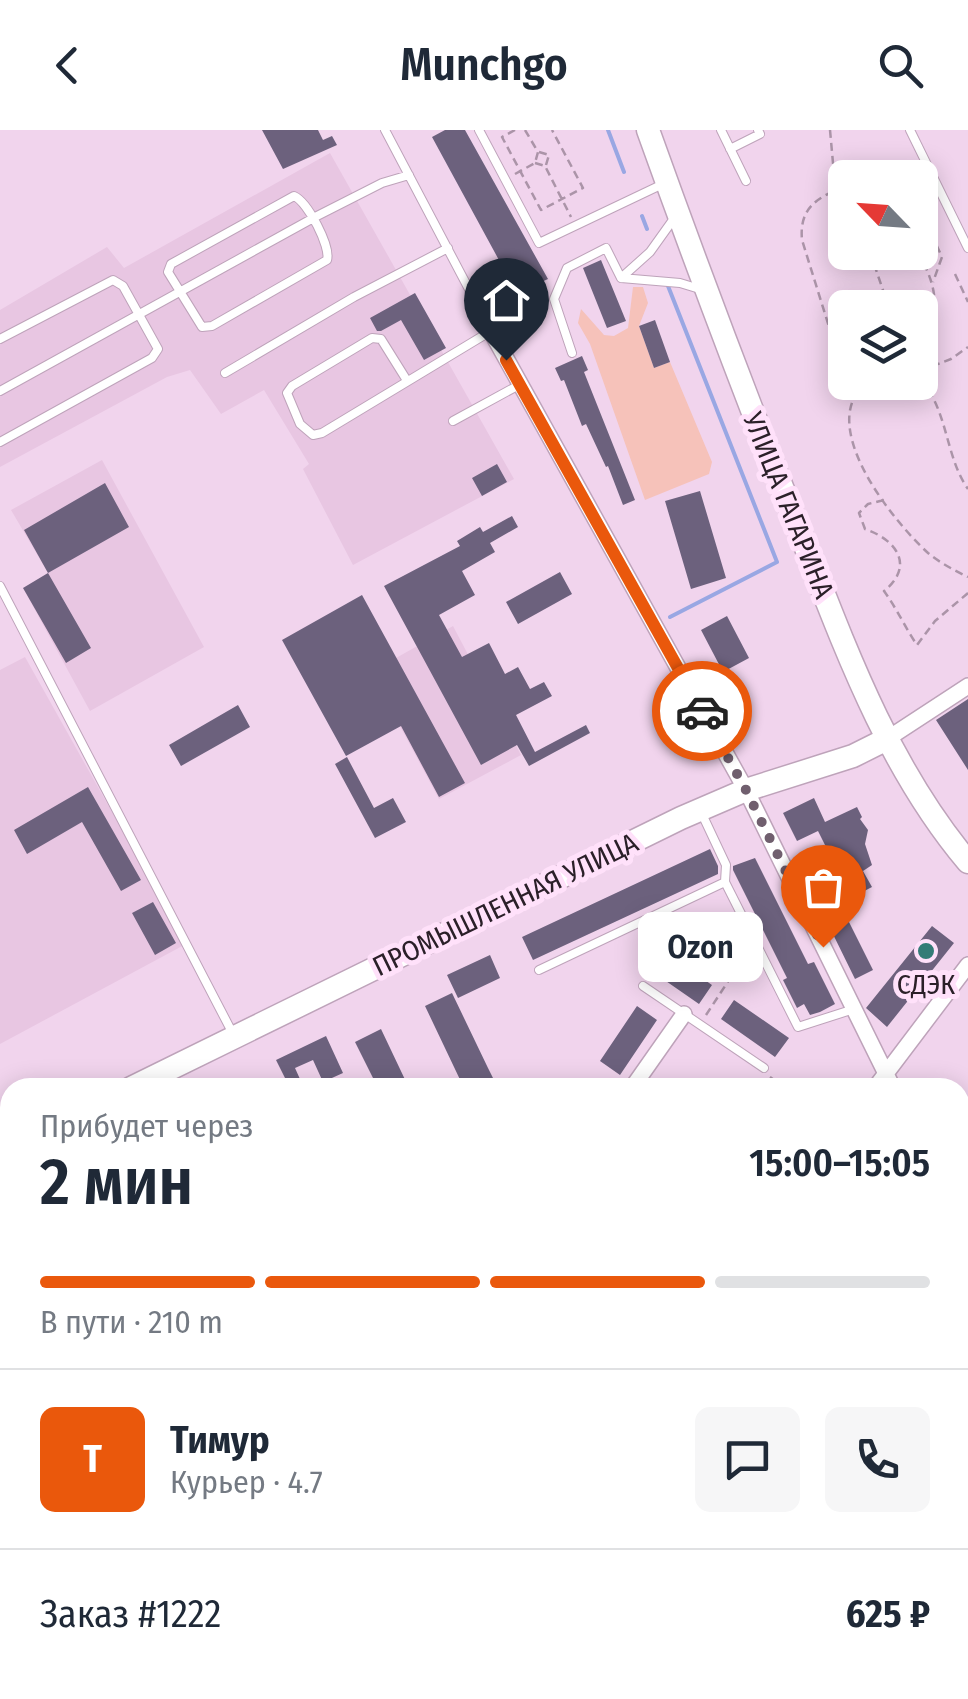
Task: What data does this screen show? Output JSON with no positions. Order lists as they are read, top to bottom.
{
  "streets": {
    "street": ["УЛИЦА ГАГАРИНА", "ПРОМЫШЛЕННАЯ УЛИЦА"]
  },
  "crossings": [
    ["УЛИЦА ГАГАРИНА", "ПРОМЫШЛЕННАЯ УЛИЦА"]
  ],
  "places": ["Ozon", "СДЭК"],
  "north": "top left",
  "page": {
    "header": "Munchgo",
    "bubble": "Ozon",
    "heading": ["2 мин", "Прибудет через", "15:00–15:05"],
    "panel": [
      "Тимур",
      "Курьер · 4.7",
      "Заказ #1222",
      "625 ₽"
    ],
    "bar": "В пути · 210 m",
    "round": "Т"
  }
}
